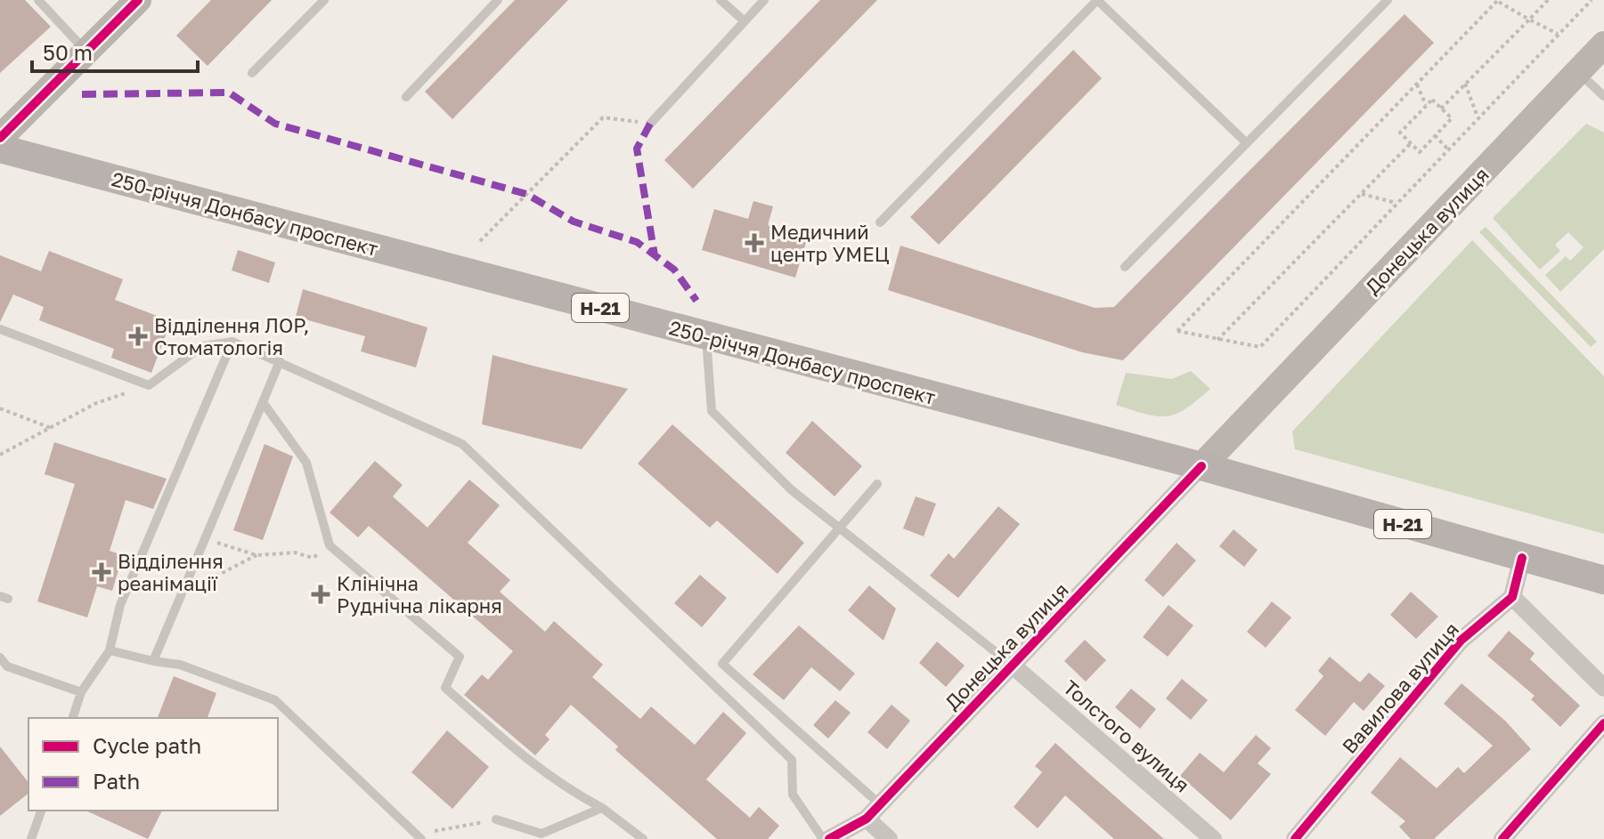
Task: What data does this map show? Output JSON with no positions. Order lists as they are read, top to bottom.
{
  "streets": {
    "main road": ["250-річчя Донбасу проспект", "Донецька вулиця", "Н-21"],
    "street": ["Вавилова вулиця", "Толстого вулиця"]
  },
  "crossings": [
    ["250-річчя Донбасу проспект", "Донецька вулиця"],
    ["Донецька вулиця", "Толстого вулиця"]
  ],
  "places": {
    "health": [
      "Медичний центр УМЕЦ",
      "Відділення ЛОР, Стоматологія",
      "Відділення реанімації",
      "Клінічна Руднічна лікарня"
    ]
  },
  "legend": ["Cycle path", "Path"],
  "scale_bar": "50 m"
}
